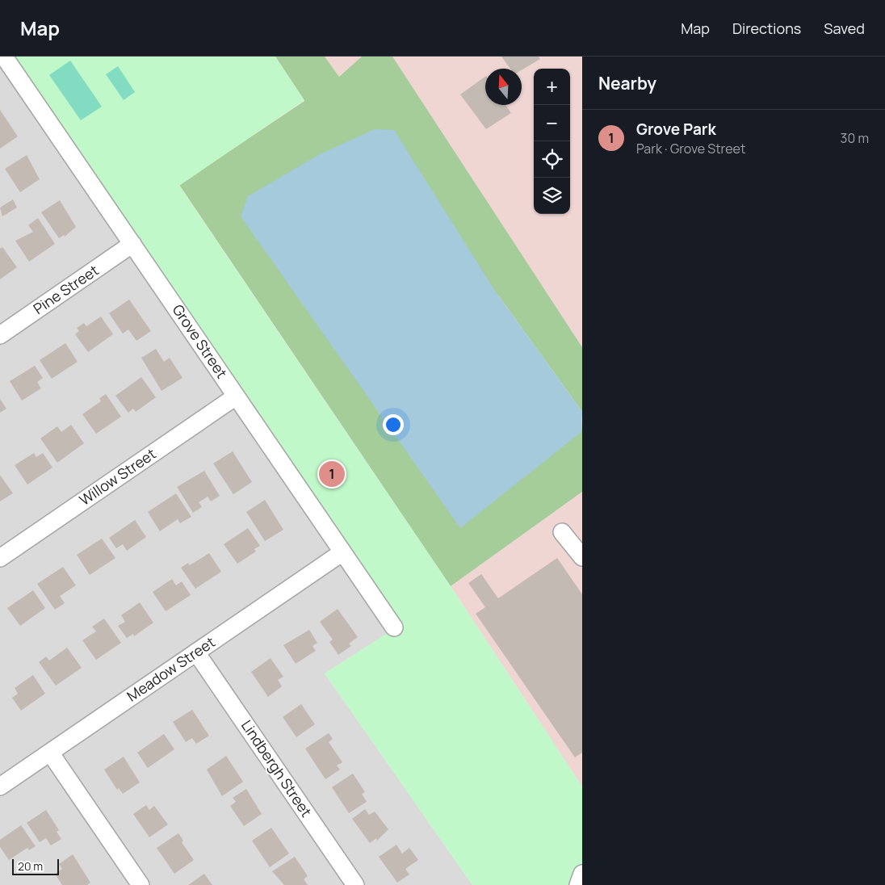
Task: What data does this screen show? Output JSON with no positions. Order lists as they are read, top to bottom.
{
  "streets": {
    "street": [
      "Pine Street",
      "Grove Street",
      "Willow Street",
      "Meadow Street",
      "Lindbergh Street"
    ]
  },
  "crossings": [
    ["Pine Street", "Grove Street"],
    ["Grove Street", "Willow Street"],
    ["Grove Street", "Meadow Street"],
    ["Meadow Street", "Lindbergh Street"]
  ],
  "scale_bar": "20 m",
  "north": "top",
  "page": {
    "header": "Map",
    "nav": ["Map", "Directions", "Saved"],
    "heading": "Nearby",
    "map_buttons": ["+", "−"],
    "list": [
      {
        "mark": "1",
        "name": "Grove Park",
        "note": "Park · Grove Street",
        "value": "30 m"
      }
    ],
    "pins": "1",
    "scale": "20 m"
  }
}
